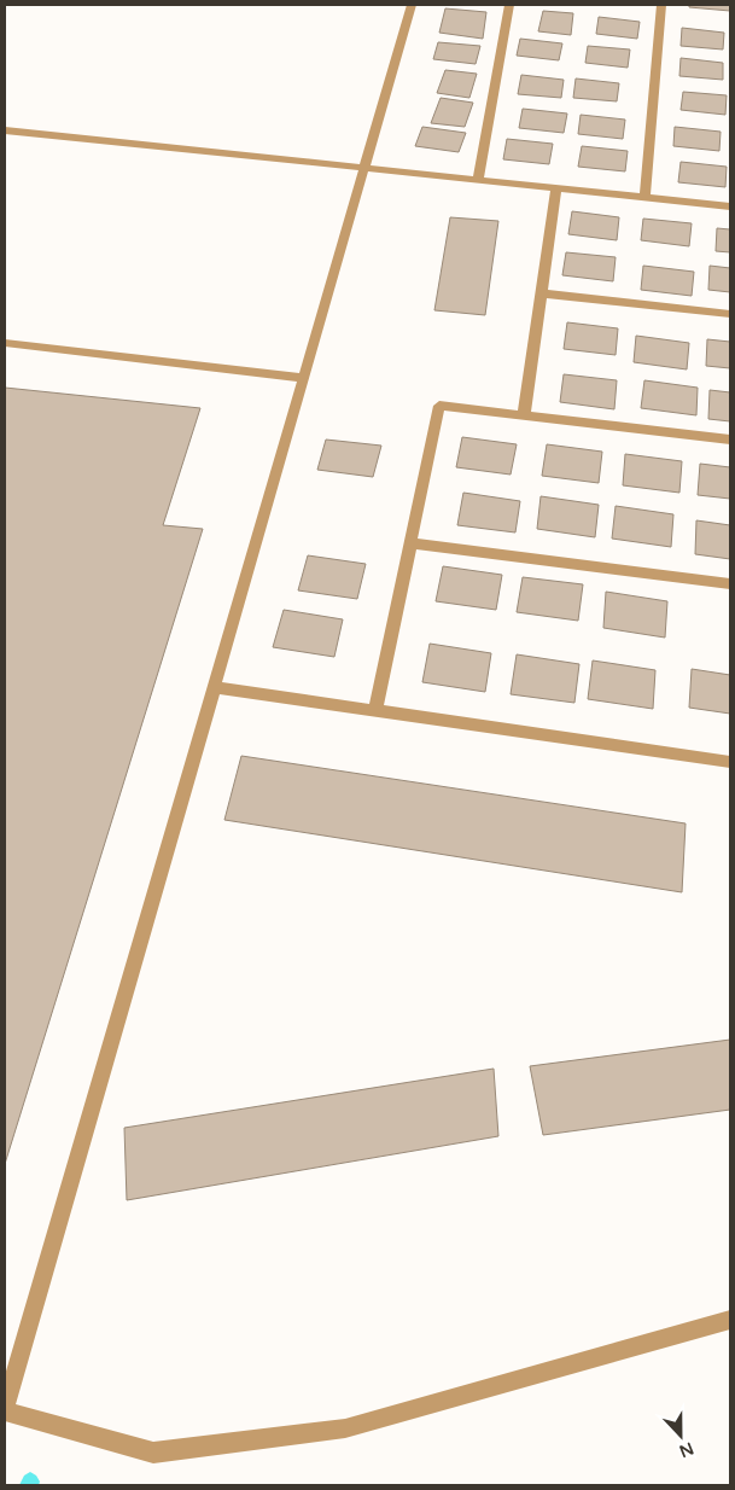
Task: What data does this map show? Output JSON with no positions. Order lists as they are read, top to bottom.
{
  "north": "bottom"
}
